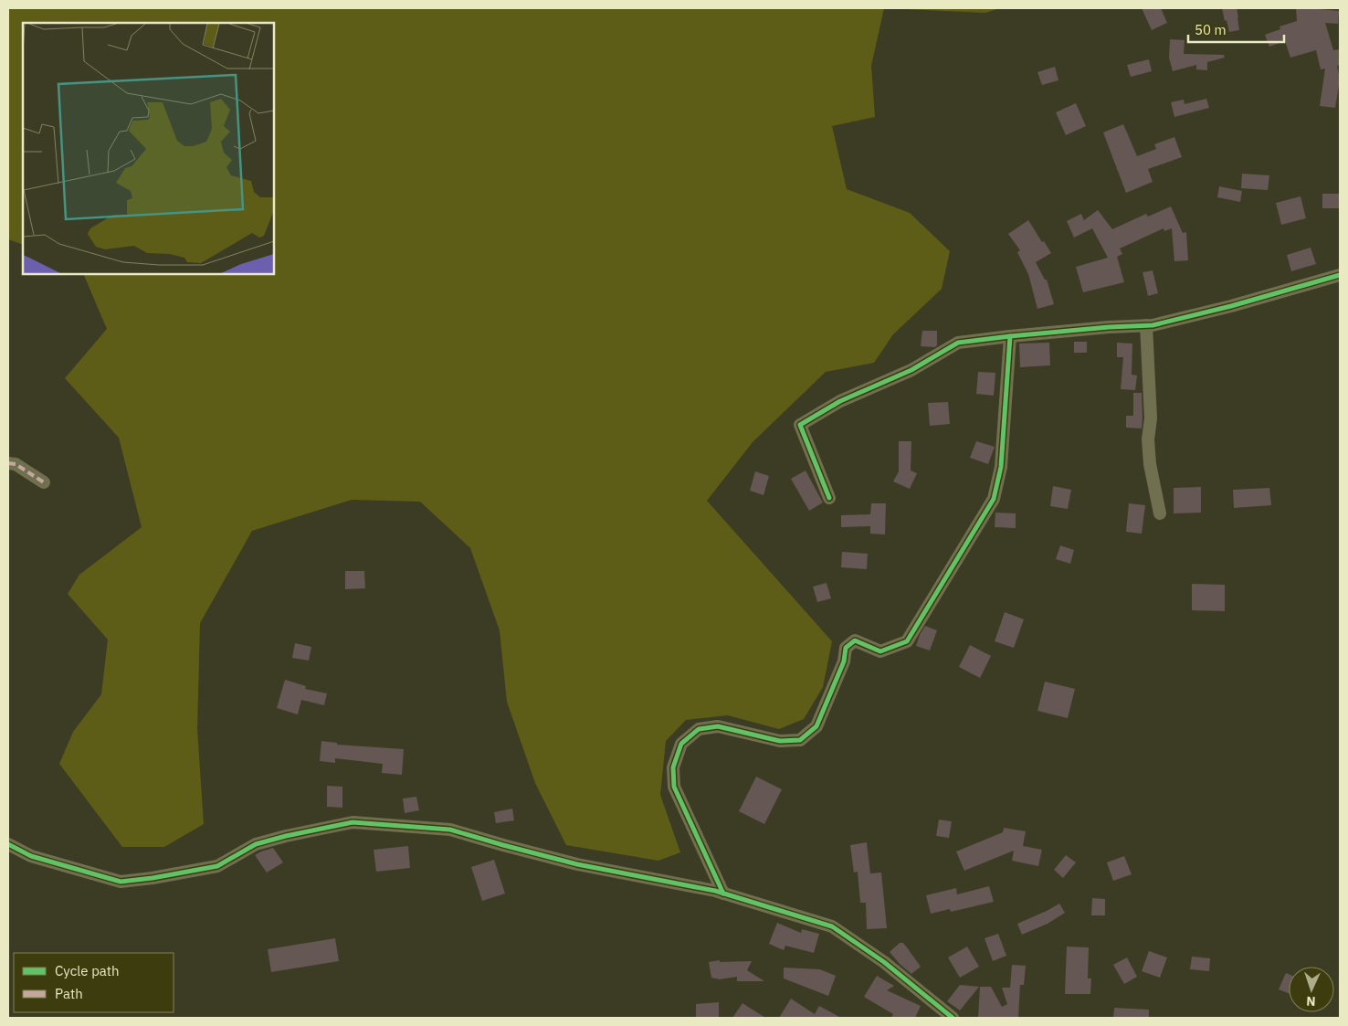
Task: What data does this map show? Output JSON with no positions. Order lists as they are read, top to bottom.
{
  "legend": ["Cycle path", "Path"],
  "scale_bar": "50 m",
  "north": "bottom"
}
